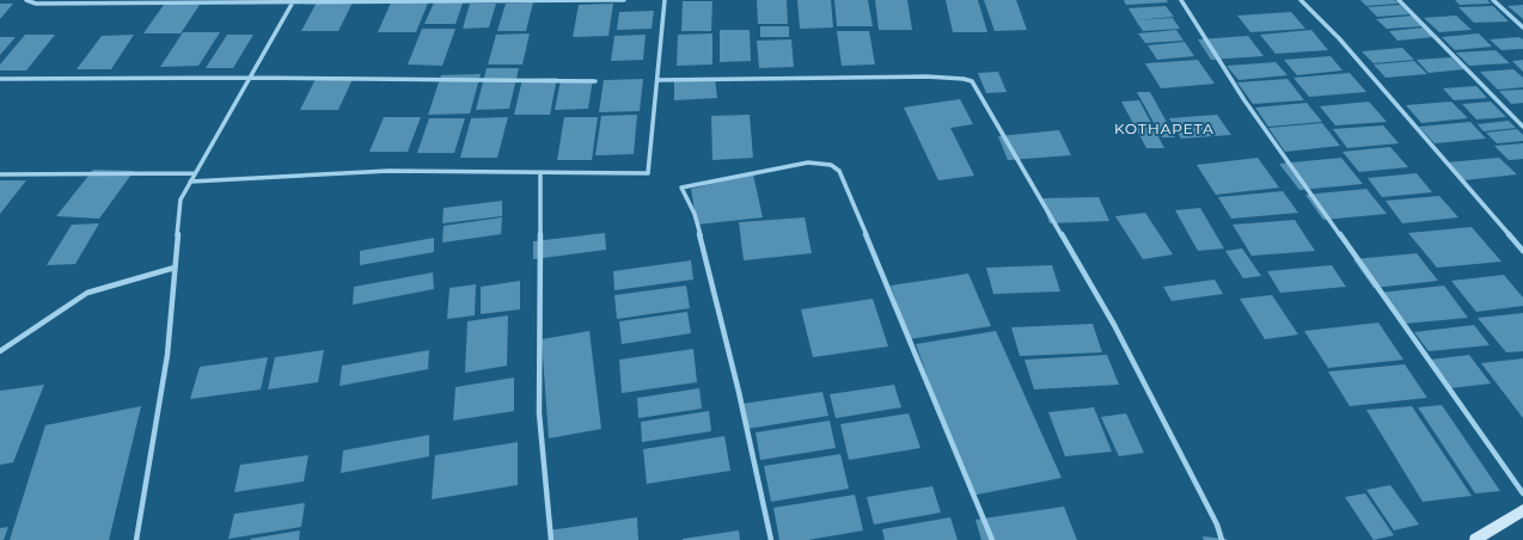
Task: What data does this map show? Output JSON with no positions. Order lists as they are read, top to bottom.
{
  "districts": ["KOTHAPETA"]
}
